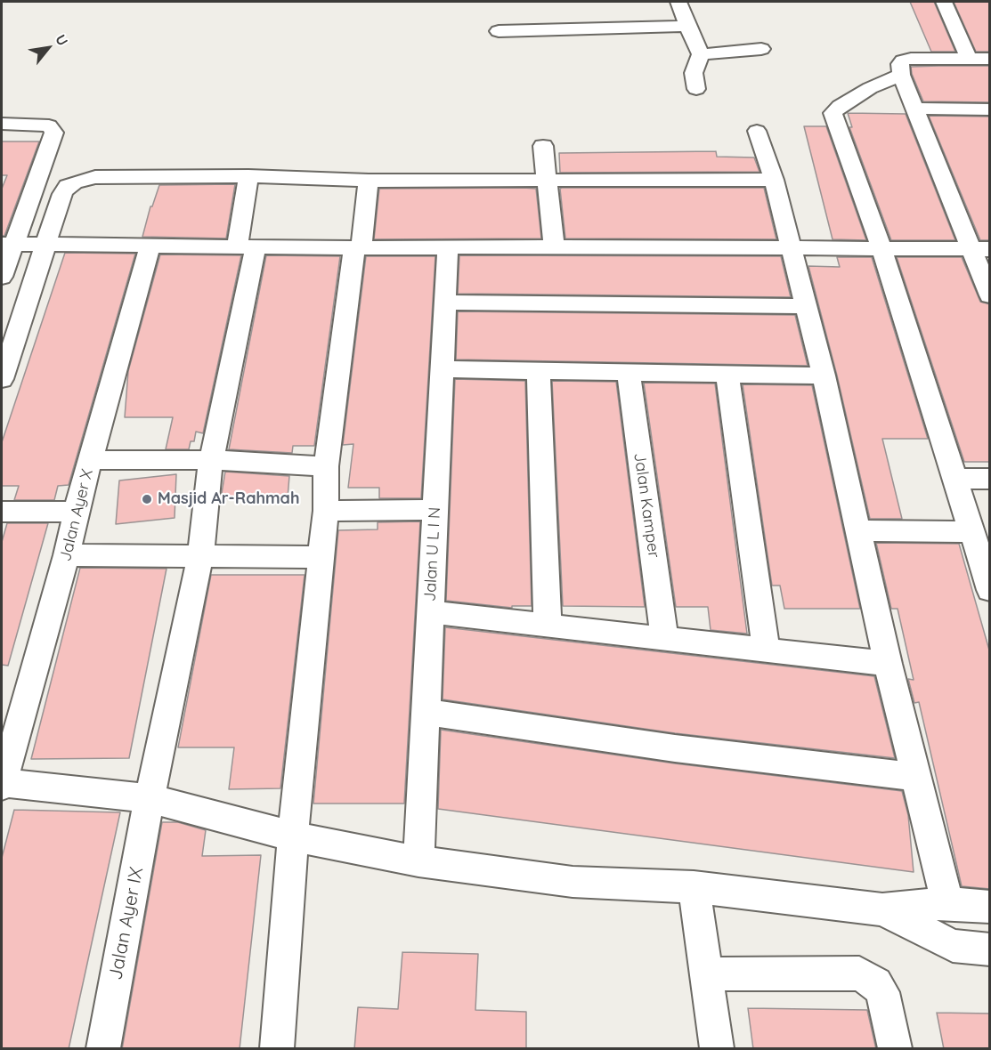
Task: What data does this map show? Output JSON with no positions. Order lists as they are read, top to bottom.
{
  "streets": {
    "street": [
      "Jalan Kamper",
      "Jalan Ayer X",
      "Jalan U L I N",
      "Jalan Ayer IX"
    ]
  },
  "places": ["Masjid Ar-Rahmah"],
  "north": "top right"
}
